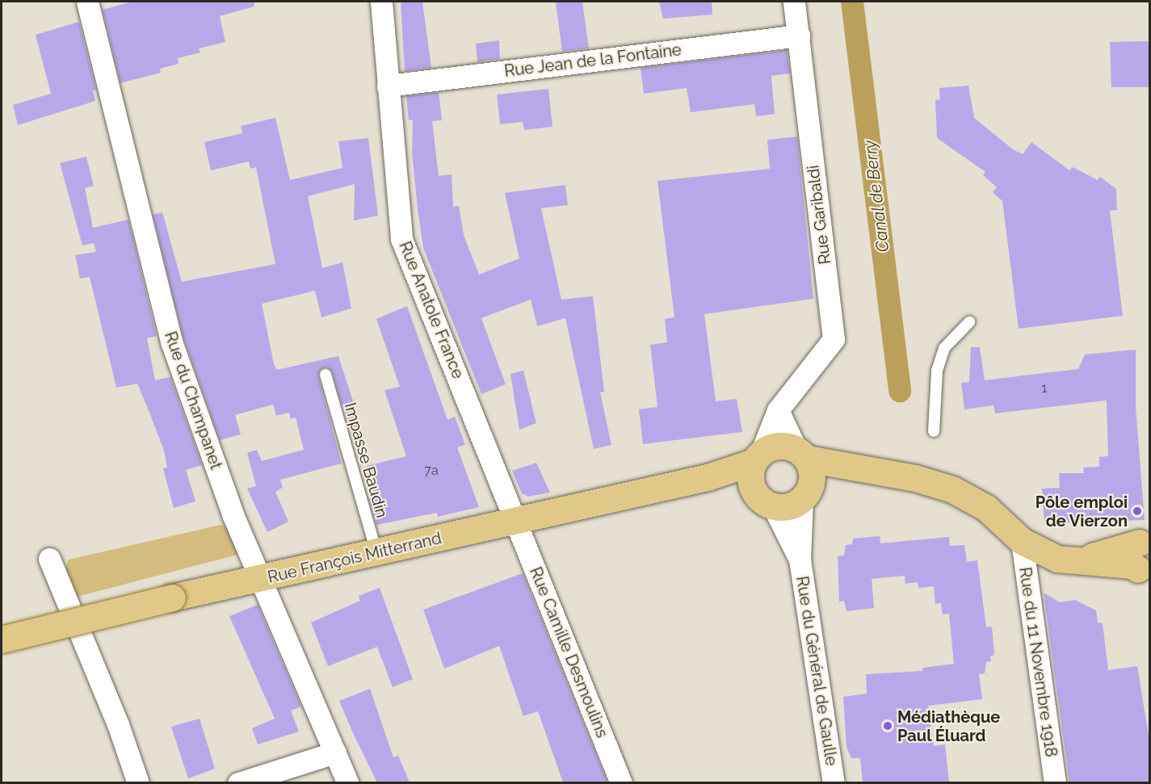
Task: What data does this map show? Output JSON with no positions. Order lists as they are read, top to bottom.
{
  "streets": {
    "main road": ["Rue François Mitterrand"],
    "street": [
      "Rue Jean de la Fontaine",
      "Rue Garibaldi",
      "Rue Anatole France",
      "Rue du Champanet",
      "Rue Camille Desmoulins",
      "Rue du 11 Novembre 1918",
      "Rue du Général de Gaulle"
    ],
    "lane": ["Impasse Baudin"]
  },
  "crossings": [
    ["Rue Jean de la Fontaine", "Rue Garibaldi"],
    ["Rue Jean de la Fontaine", "Rue Anatole France"],
    ["Rue Garibaldi", "Rue François Mitterrand"],
    ["Rue Garibaldi", "Rue du Général de Gaulle"],
    ["Rue Anatole France", "Rue François Mitterrand"],
    ["Rue Anatole France", "Rue Camille Desmoulins"],
    ["Rue du Champanet", "Rue François Mitterrand"],
    ["Impasse Baudin", "Rue François Mitterrand"],
    ["Rue François Mitterrand", "Rue Camille Desmoulins"],
    ["Rue François Mitterrand", "Rue du Général de Gaulle"]
  ],
  "water": ["Canal de Berry"],
  "places": ["Pôle emploi de Vierzon", "Médiathèque Paul Éluard"],
  "house_numbers": ["1", "7a"]
}
